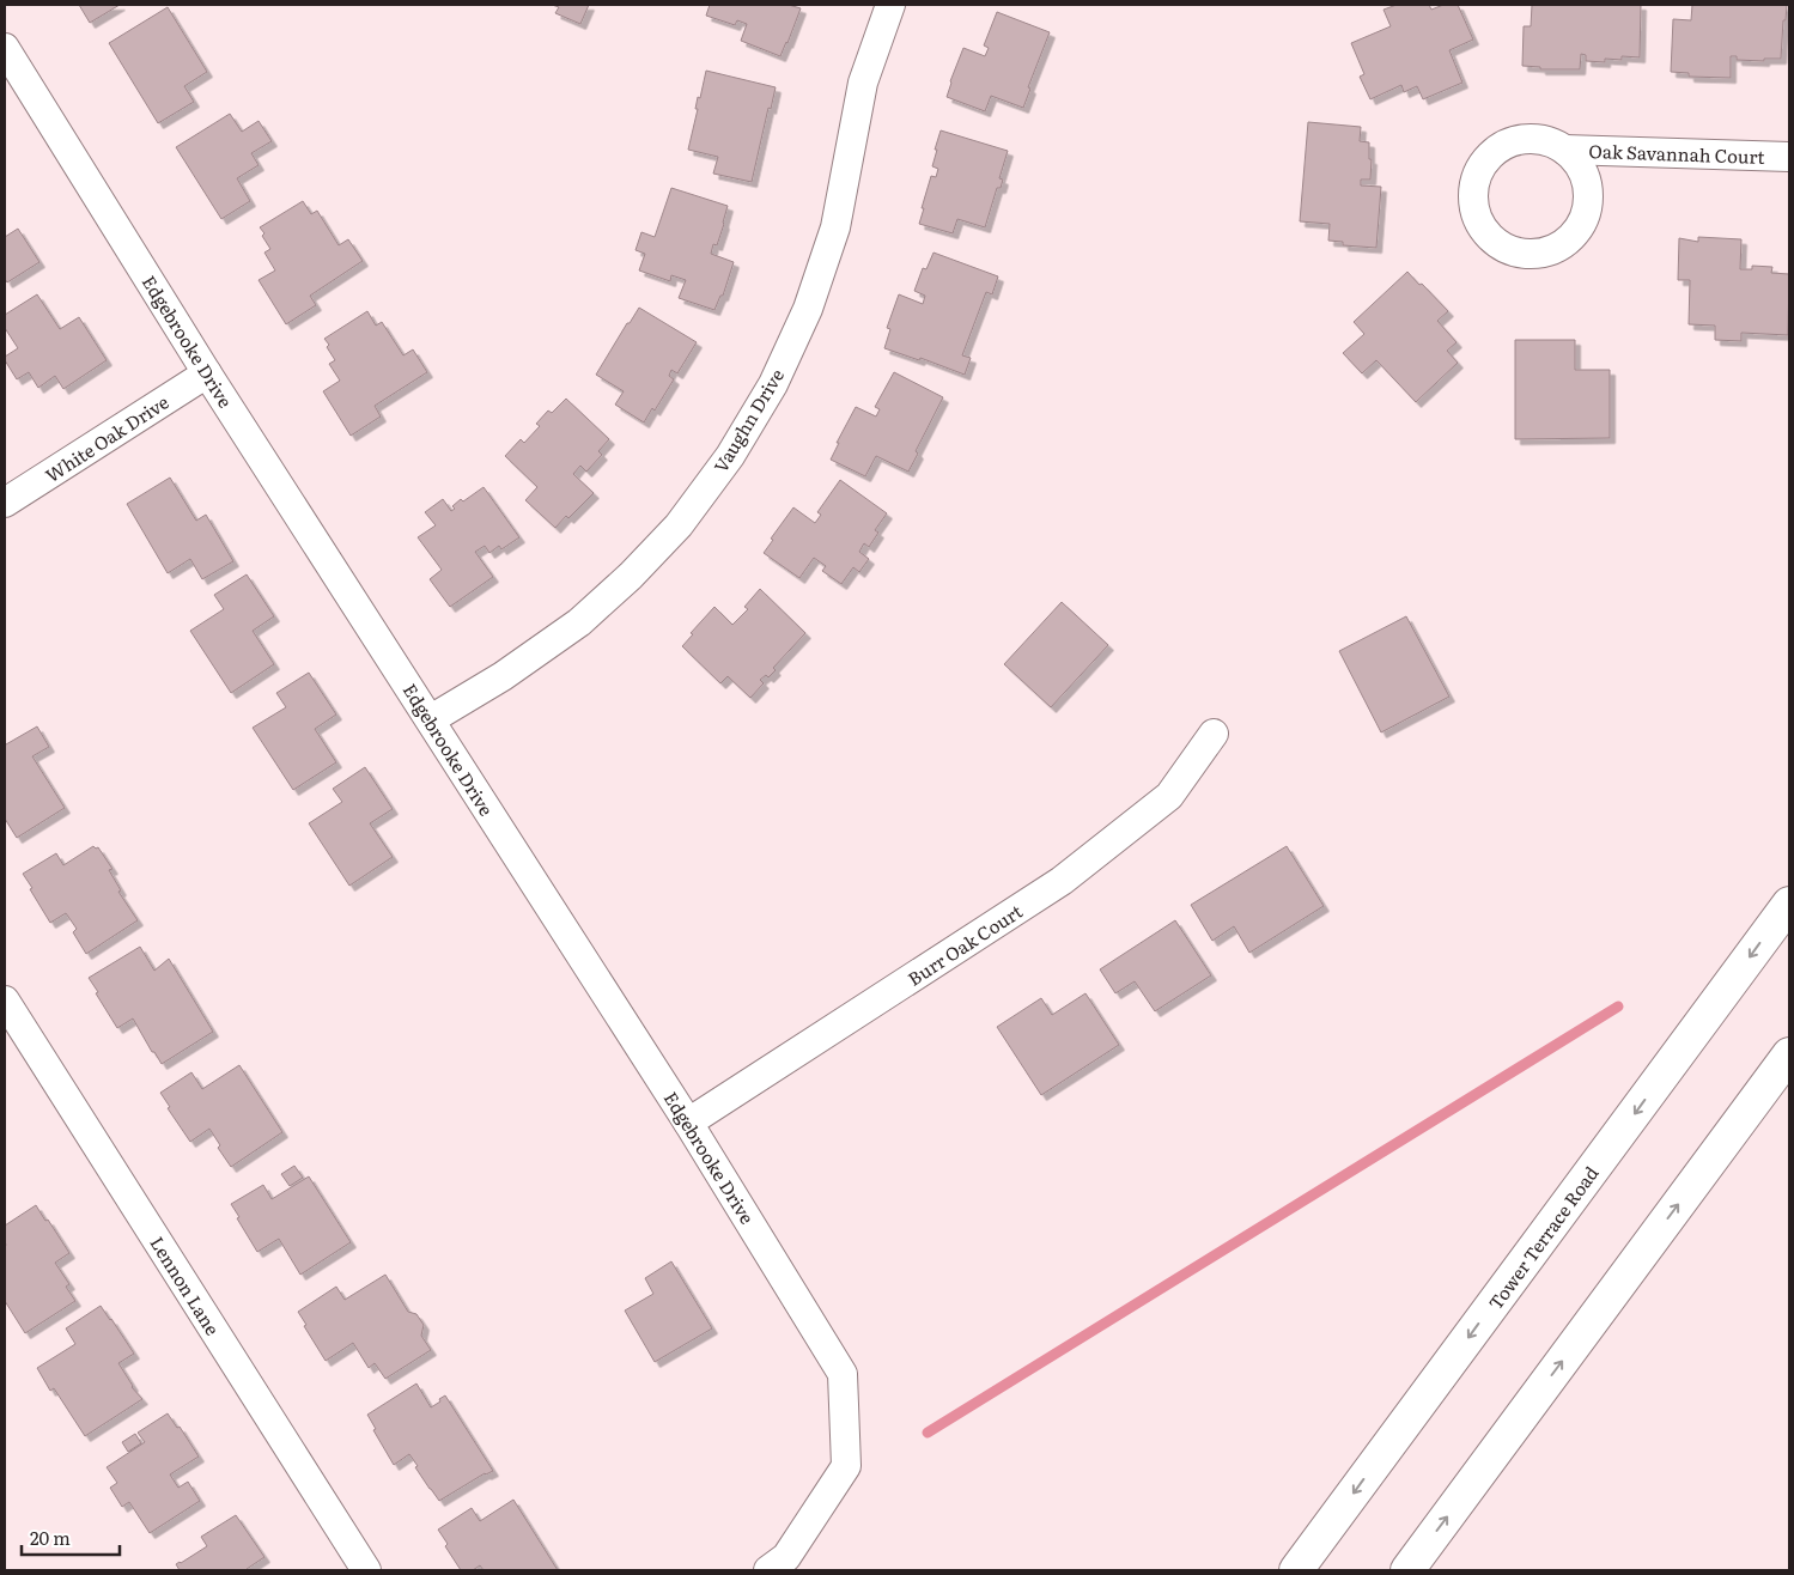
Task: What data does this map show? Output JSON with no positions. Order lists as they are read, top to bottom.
{
  "streets": {
    "street": [
      "Oak Savannah Court",
      "Edgebrooke Drive",
      "Vaughn Drive",
      "White Oak Drive",
      "Burr Oak Court",
      "Tower Terrace Road",
      "Lennon Lane"
    ]
  },
  "crossings": [
    ["Edgebrooke Drive", "Vaughn Drive"],
    ["Edgebrooke Drive", "White Oak Drive"],
    ["Edgebrooke Drive", "Burr Oak Court"]
  ],
  "scale_bar": "20 m"
}
